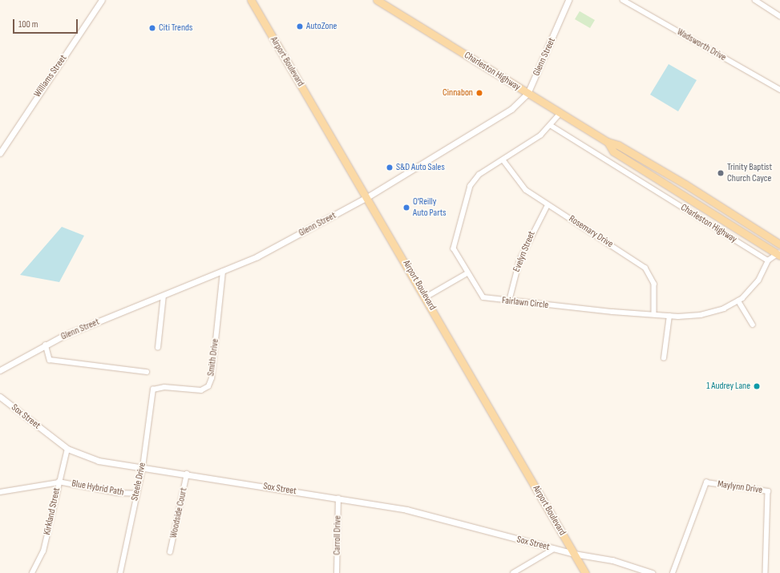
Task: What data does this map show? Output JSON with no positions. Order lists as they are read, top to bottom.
{
  "streets": {
    "main road": ["Airport Boulevard", "Charleston Highway"],
    "street": [
      "Wadsworth Drive",
      "Glenn Street",
      "Williams Street",
      "Rosemary Drive",
      "Evelyn Street",
      "Fairlawn Circle",
      "Smith Drive",
      "Sox Street",
      "Steele Drive",
      "Maylynn Drive",
      "Blue Hybrid Path",
      "Kirkland Street",
      "Woodside Court",
      "Carroll Drive"
    ]
  },
  "crossings": [
    ["Glenn Street", "Airport Boulevard"],
    ["Glenn Street", "Charleston Highway"],
    ["Glenn Street", "Smith Drive"],
    ["Airport Boulevard", "Sox Street"],
    ["Charleston Highway", "Fairlawn Circle"],
    ["Rosemary Drive", "Evelyn Street"],
    ["Rosemary Drive", "Fairlawn Circle"],
    ["Evelyn Street", "Fairlawn Circle"],
    ["Smith Drive", "Steele Drive"],
    ["Sox Street", "Steele Drive"],
    ["Sox Street", "Kirkland Street"],
    ["Sox Street", "Woodside Court"],
    ["Sox Street", "Carroll Drive"],
    ["Steele Drive", "Blue Hybrid Path"],
    ["Blue Hybrid Path", "Kirkland Street"]
  ],
  "places": [
    "AutoZone",
    "Citi Trends",
    "Cinnabon",
    "S&D Auto Sales",
    "Trinity Baptist Church Cayce",
    "O'Reilly Auto Parts",
    "1 Audrey Lane"
  ],
  "scale_bar": "100 m"
}
